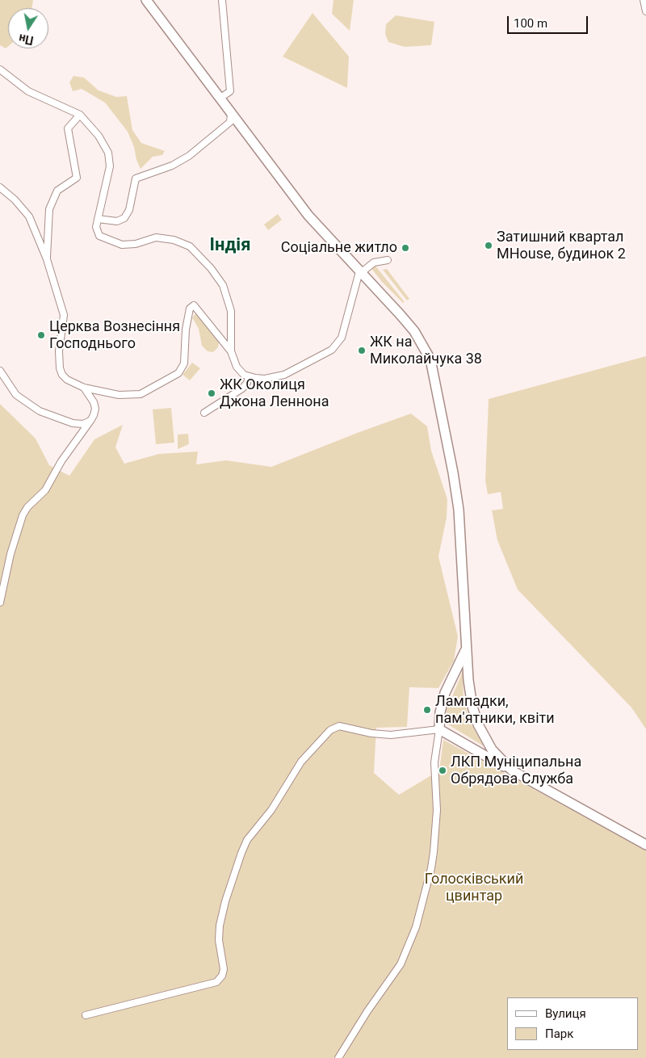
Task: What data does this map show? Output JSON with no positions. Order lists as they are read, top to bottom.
{
  "districts": ["Індія"],
  "parks": ["Голосківський цвинтар"],
  "places": [
    "Затишний квартал MHouse, будинок 2",
    "Соціальне житло",
    "Церква Вознесіння Господнього",
    "ЖК на Миколайчука 38",
    "ЖК Околиця Джона Леннона",
    "Лампадки, пам'ятники, квіти",
    "ЛКП Муніципальна Обрядова Служба"
  ],
  "legend": ["Вулиця", "Парк"],
  "scale_bar": "100 m",
  "north": "bottom"
}
